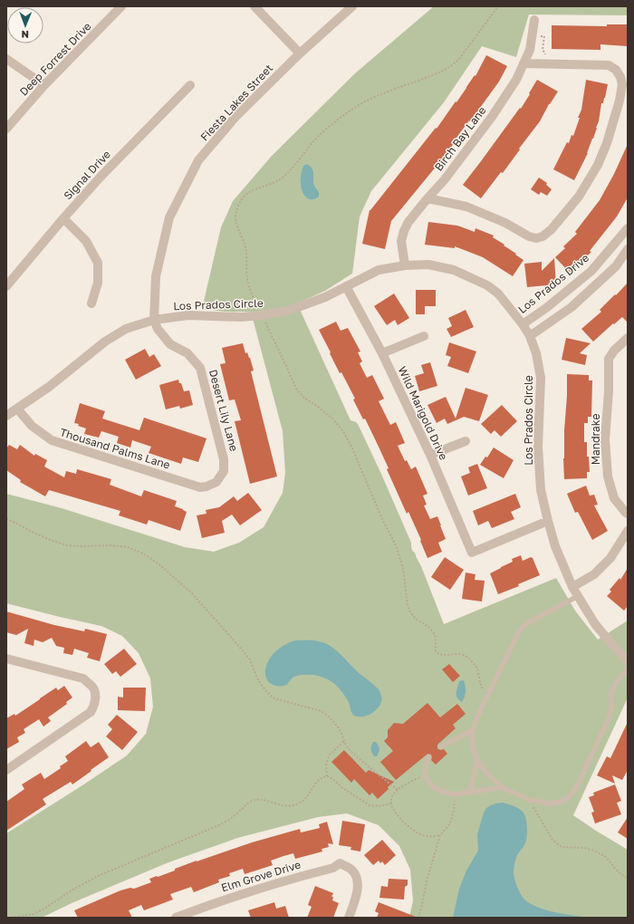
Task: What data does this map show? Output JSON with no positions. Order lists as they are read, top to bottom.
{
  "streets": {
    "street": [
      "Deep Forrest Drive",
      "Fiesta Lakes Street",
      "Birch Bay Lane",
      "Signal Drive",
      "Los Prados Drive",
      "Los Prados Circle",
      "Desert Lily Lane",
      "Wild Marigold Drive",
      "Mandrake",
      "Thousand Palms Lane",
      "Elm Grove Drive"
    ]
  },
  "crossings": [
    ["Fiesta Lakes Street", "Los Prados Circle"],
    ["Fiesta Lakes Street", "Desert Lily Lane"],
    ["Birch Bay Lane", "Los Prados Circle"],
    ["Los Prados Drive", "Los Prados Circle"],
    ["Los Prados Circle", "Desert Lily Lane"],
    ["Los Prados Circle", "Wild Marigold Drive"],
    ["Los Prados Circle", "Thousand Palms Lane"],
    ["Desert Lily Lane", "Thousand Palms Lane"]
  ],
  "north": "bottom"
}
